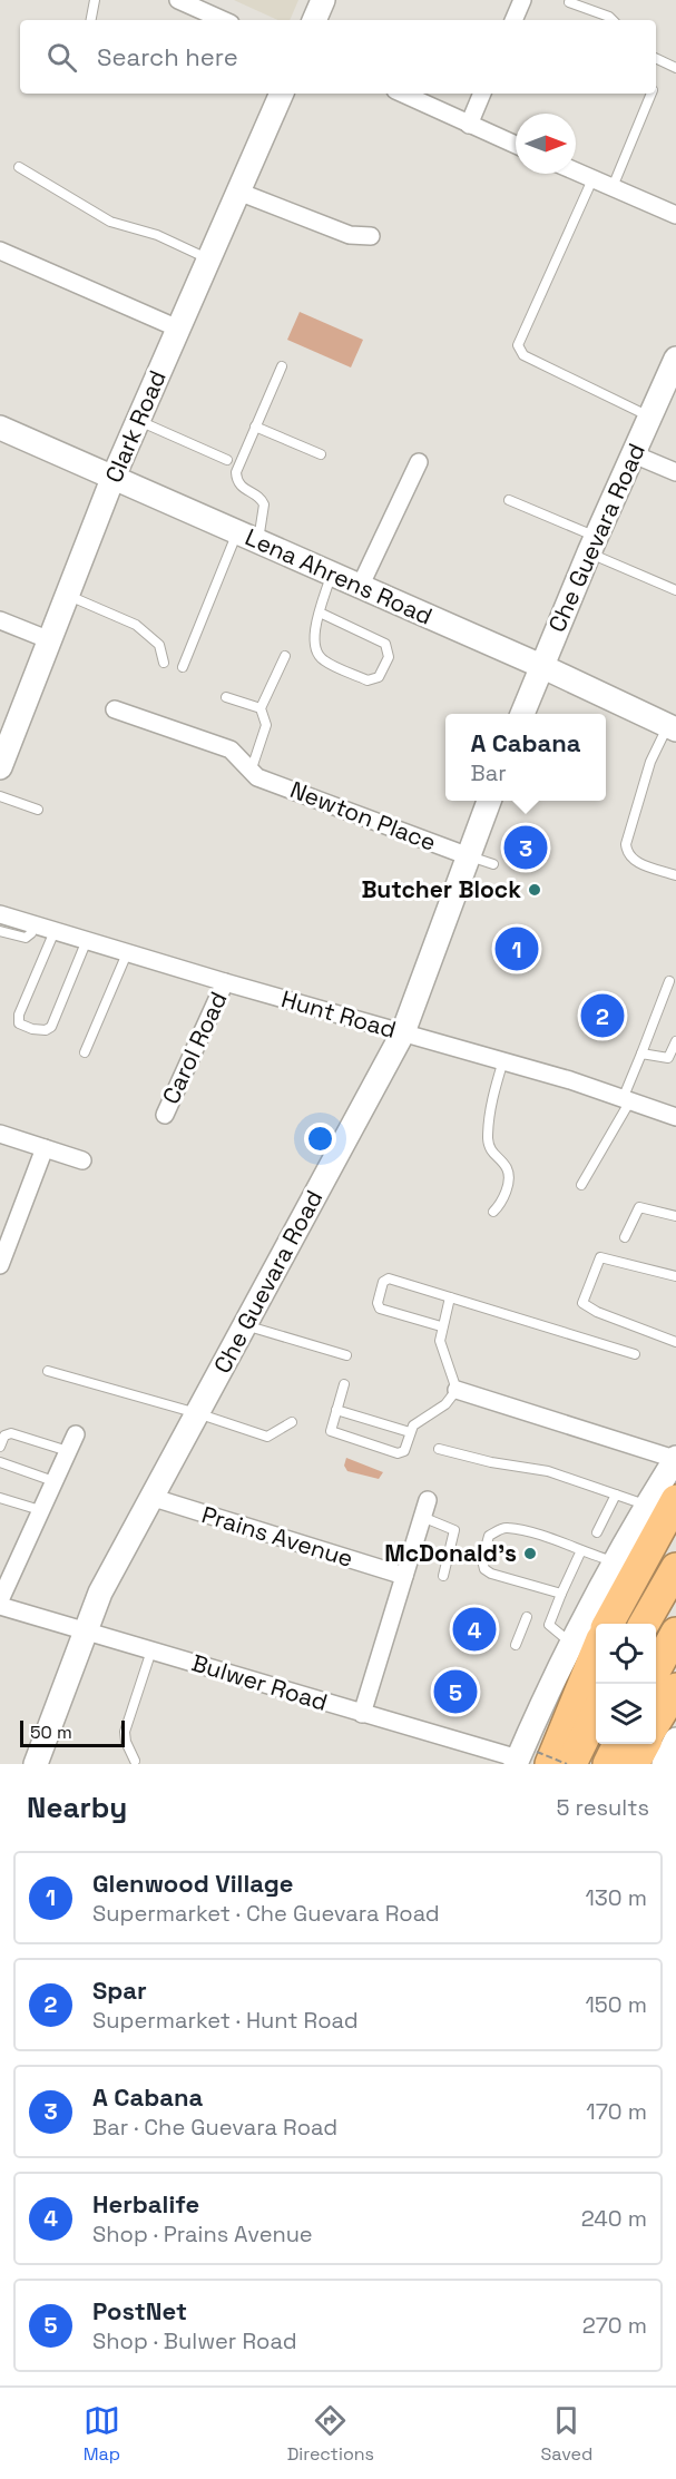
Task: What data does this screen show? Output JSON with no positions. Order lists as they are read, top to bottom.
{
  "streets": {
    "main road": ["Clark Road", "Che Guevara Road", "Lena Ahrens Road"],
    "street": [
      "Newton Place",
      "Hunt Road",
      "Carol Road",
      "Prains Avenue",
      "Bulwer Road"
    ]
  },
  "crossings": [
    ["Clark Road", "Lena Ahrens Road"],
    ["Che Guevara Road", "Lena Ahrens Road"],
    ["Che Guevara Road", "Newton Place"],
    ["Che Guevara Road", "Hunt Road"],
    ["Che Guevara Road", "Prains Avenue"],
    ["Che Guevara Road", "Bulwer Road"],
    ["Hunt Road", "Carol Road"]
  ],
  "places": ["Butcher Block", "McDonald's"],
  "scale_bar": "50 m",
  "north": "right",
  "page": {
    "search": "Search here",
    "popup": ["A Cabana", "Bar"],
    "pins": [
      "3",
      "1",
      "2",
      "4",
      "5"
    ],
    "scale": "50 m",
    "heading": ["Nearby", "5 results"],
    "list": [
      {
        "mark": "1",
        "name": "Glenwood Village",
        "note": "Supermarket · Che Guevara Road",
        "value": "130 m"
      },
      {
        "mark": "2",
        "name": "Spar",
        "note": "Supermarket · Hunt Road",
        "value": "150 m"
      },
      {
        "mark": "3",
        "name": "A Cabana",
        "note": "Bar · Che Guevara Road",
        "value": "170 m"
      },
      {
        "mark": "4",
        "name": "Herbalife",
        "note": "Shop · Prains Avenue",
        "value": "240 m"
      },
      {
        "mark": "5",
        "name": "PostNet",
        "note": "Shop · Bulwer Road",
        "value": "270 m"
      }
    ],
    "nav": ["Map", "Directions", "Saved"]
  }
}
